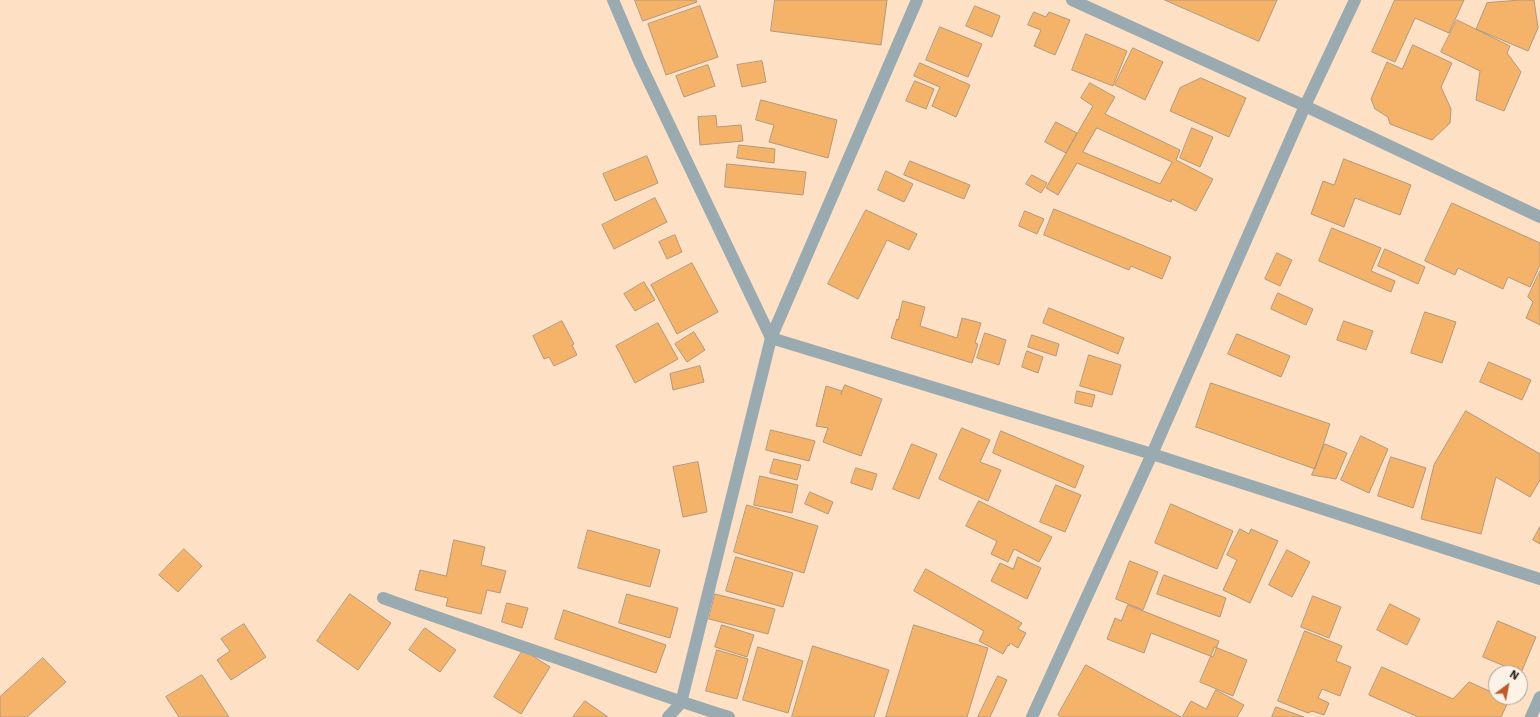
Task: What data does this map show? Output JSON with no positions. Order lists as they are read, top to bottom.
{
  "north": "top right"
}
